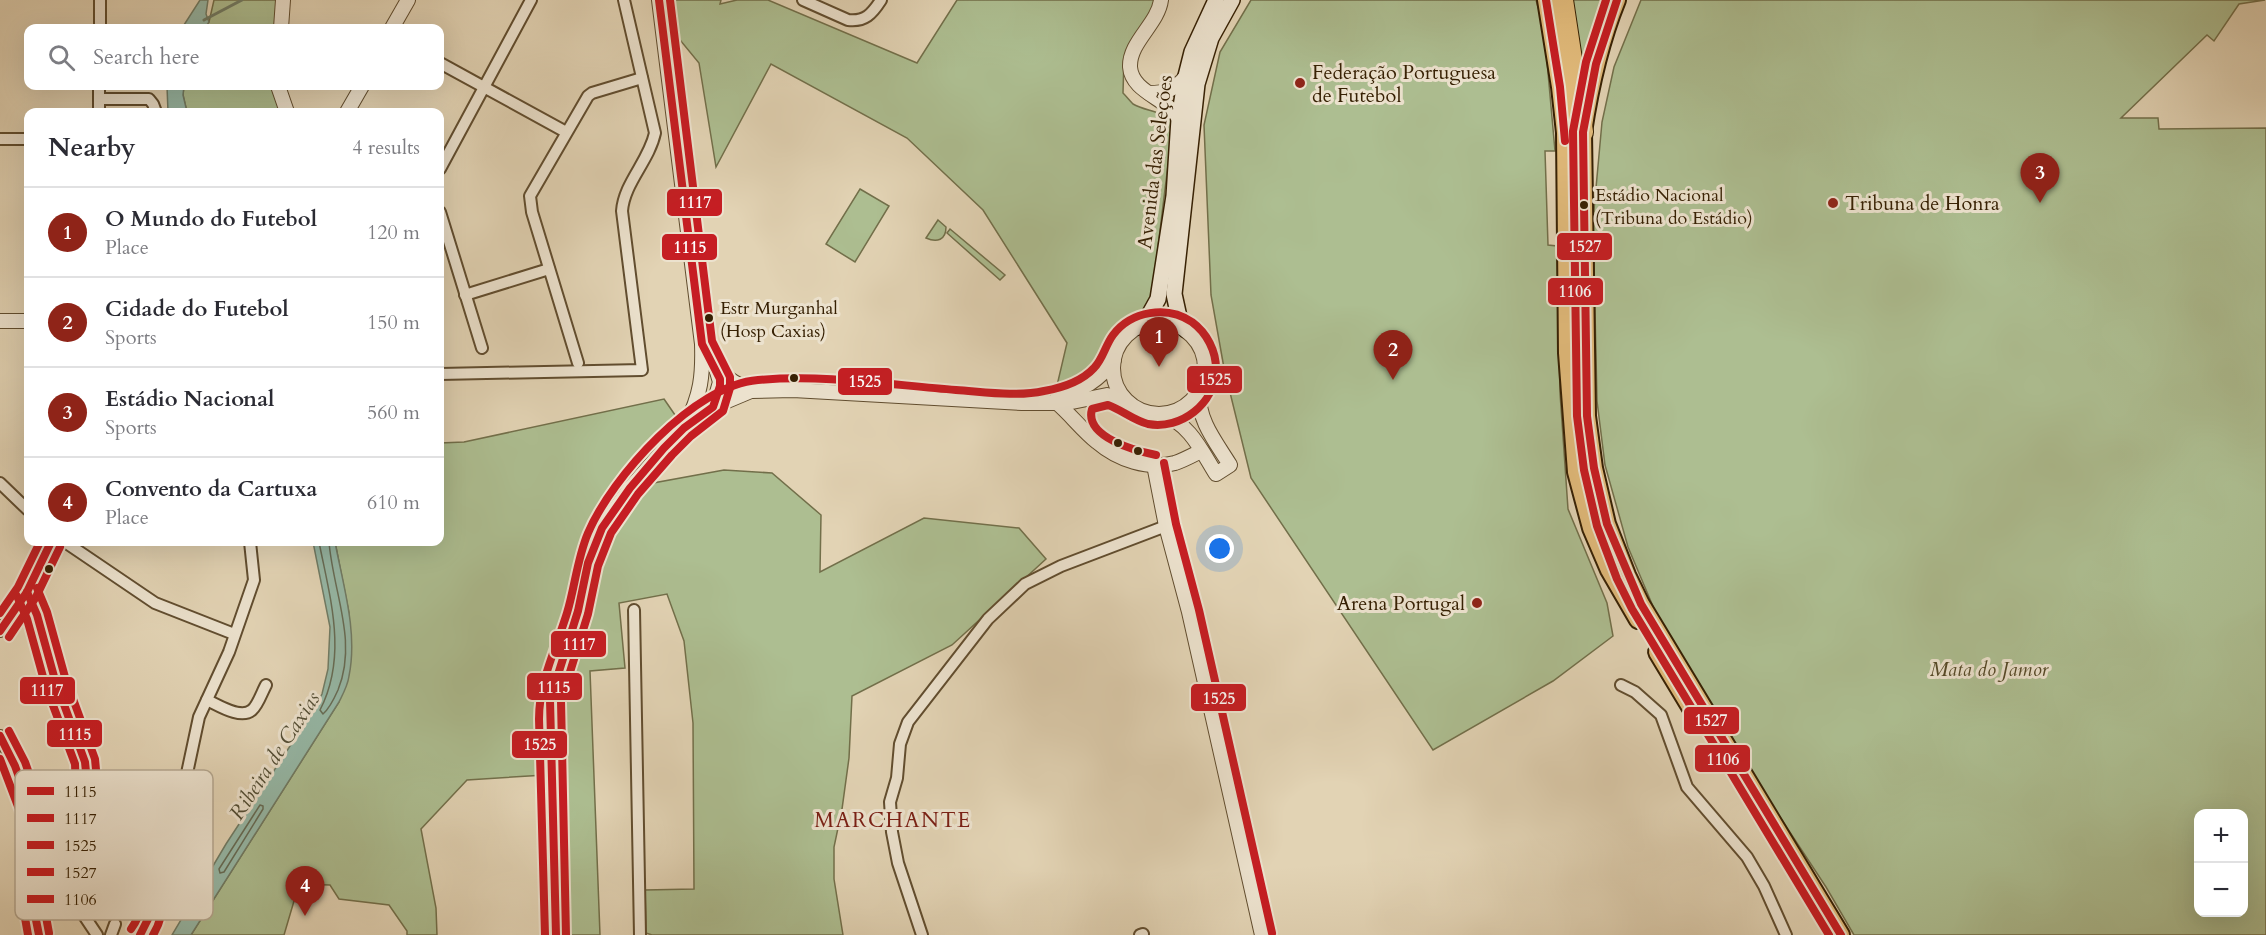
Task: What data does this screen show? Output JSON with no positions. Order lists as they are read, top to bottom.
{
  "streets": {
    "main road": ["Avenida das Seleções"]
  },
  "districts": ["MARCHANTE"],
  "water": ["Ribeira de Caxias"],
  "parks": ["Mata do Jamor"],
  "places": [
    "Federação Portuguesa de Futebol",
    "Tribuna de Honra",
    "Estádio Nacional (Tribuna do Estádio)",
    "Estr Murganhal (Hosp Caxias)",
    "Arena Portugal"
  ],
  "lines": [
    "transit line 1115",
    "transit line 1117",
    "transit line 1527",
    "transit line 1106",
    "transit line 1525"
  ],
  "legend": [
    "1115",
    "1117",
    "1525",
    "1527",
    "1106"
  ],
  "page": {
    "search": "Search here",
    "heading": ["Nearby", "4 results"],
    "pins": [
      "3",
      "1",
      "2",
      "4"
    ],
    "list": [
      {
        "mark": "1",
        "name": "O Mundo do Futebol",
        "note": "Place",
        "value": "120 m"
      },
      {
        "mark": "2",
        "name": "Cidade do Futebol",
        "note": "Sports",
        "value": "150 m"
      },
      {
        "mark": "3",
        "name": "Estádio Nacional",
        "note": "Sports",
        "value": "560 m"
      },
      {
        "mark": "4",
        "name": "Convento da Cartuxa",
        "note": "Place",
        "value": "610 m"
      }
    ],
    "map_buttons": ["+", "−"]
  }
}
